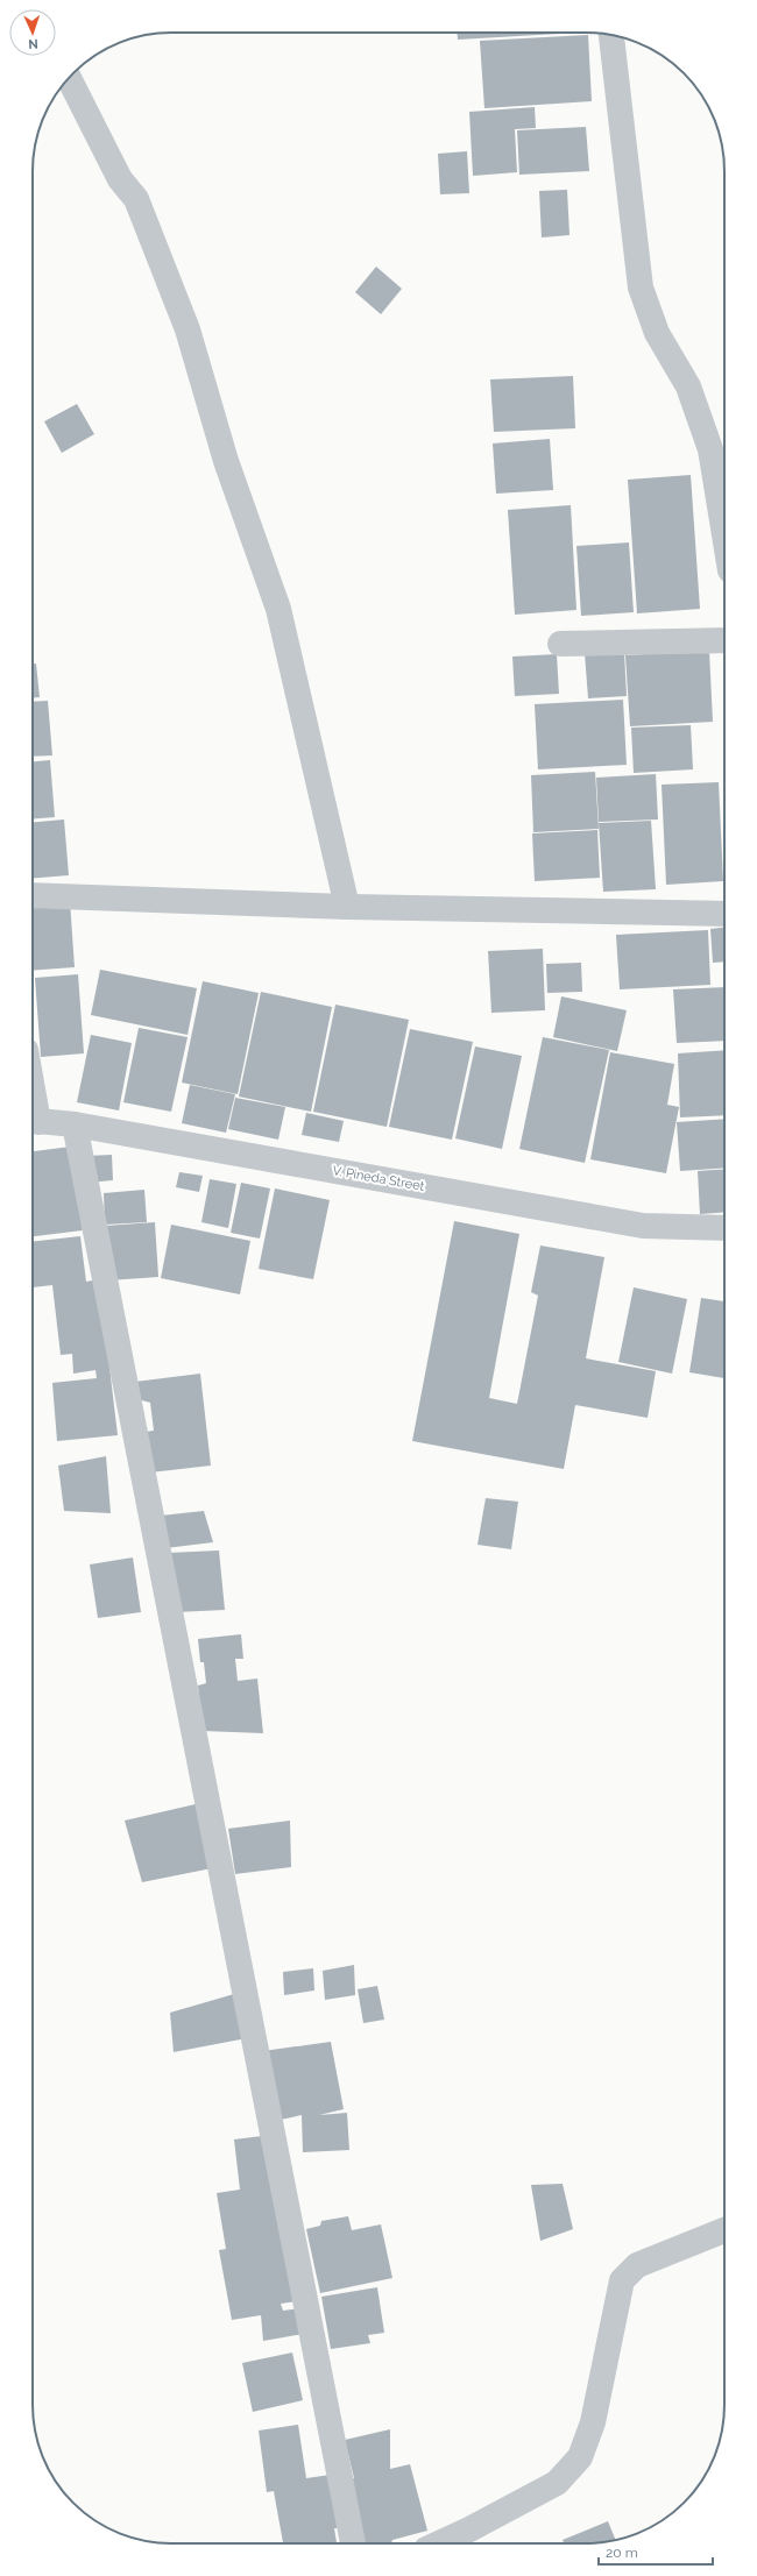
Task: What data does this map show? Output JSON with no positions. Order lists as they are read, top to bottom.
{
  "streets": {
    "street": ["V. Pineda Street"]
  },
  "scale_bar": "20 m",
  "north": "bottom"
}
